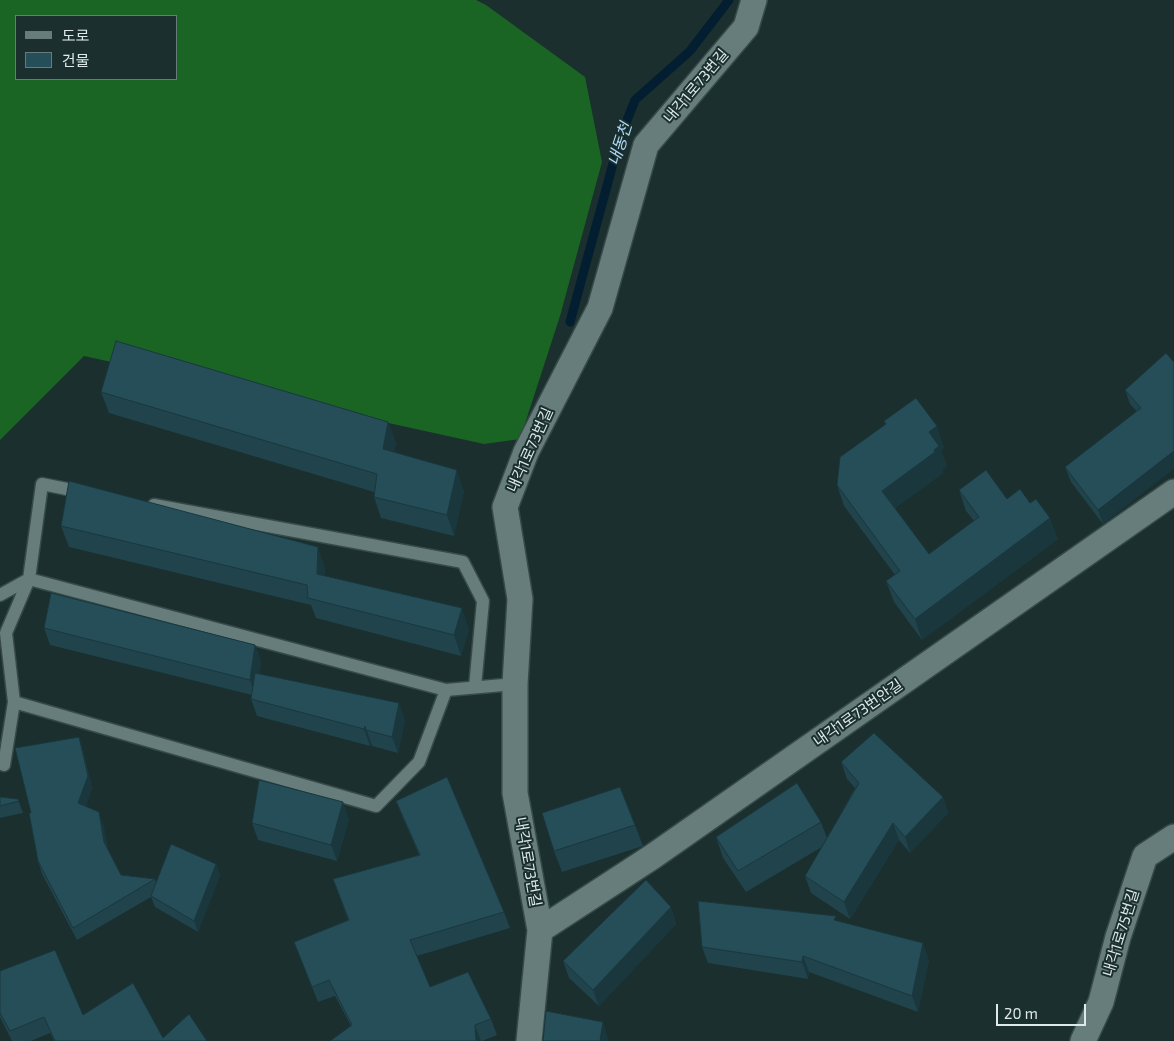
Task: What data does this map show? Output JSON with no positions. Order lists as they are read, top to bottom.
{
  "streets": {
    "street": ["내각1로73번길", "내각1로73번안길", "내각1로75번길"]
  },
  "crossings": [
    ["내각1로73번길", "내각1로73번안길"]
  ],
  "water": ["내동천"],
  "legend": ["도로", "건물"],
  "scale_bar": "20 m"
}
